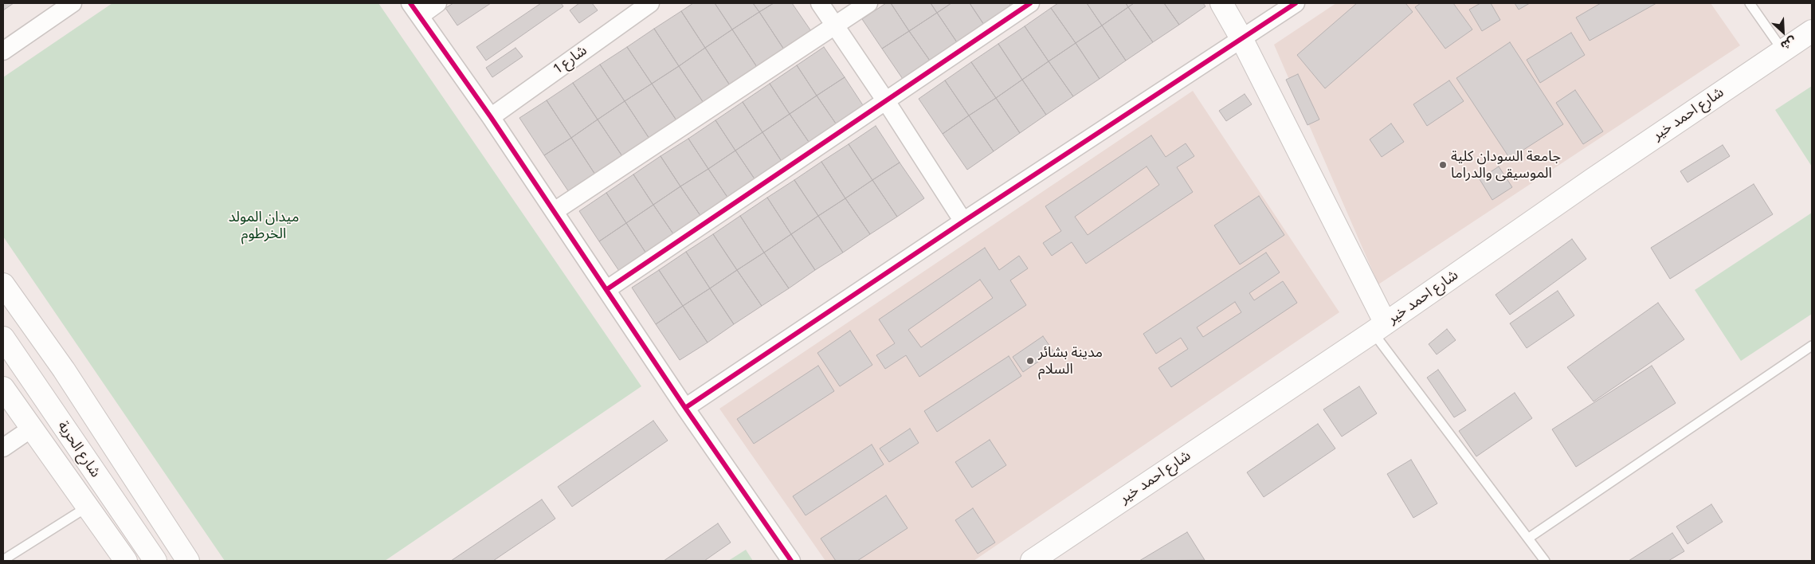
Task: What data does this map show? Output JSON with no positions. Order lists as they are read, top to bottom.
{
  "streets": {
    "main road": ["شارع احمد خير", "شارع الحرية"],
    "street": ["شارع 1"]
  },
  "parks": ["ميدان المولد الخرطوم"],
  "places": ["جامعة السودان كلية الموسيقى والدراما", "مدينة بشائر السلام"],
  "north": "bottom right"
}
